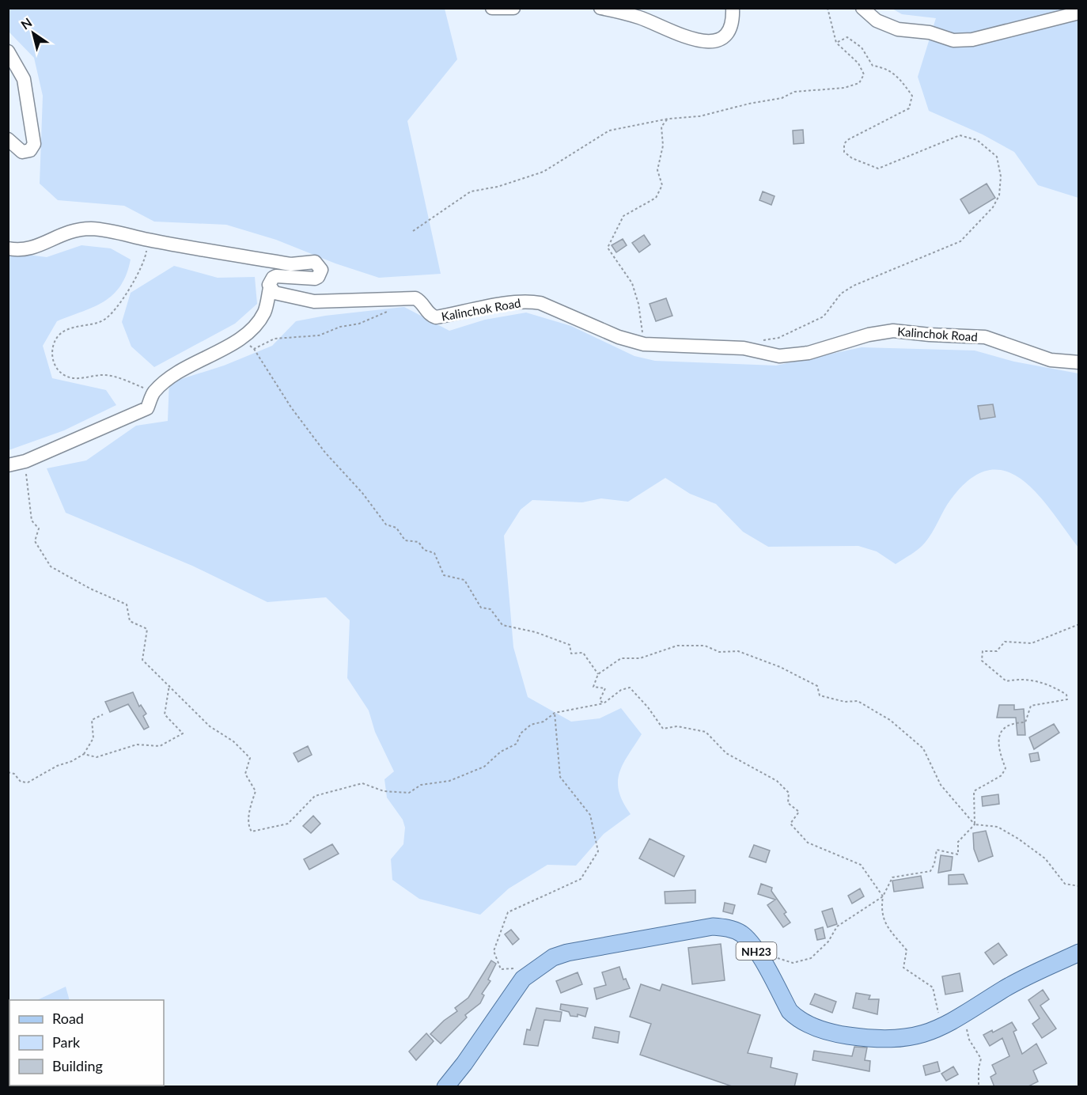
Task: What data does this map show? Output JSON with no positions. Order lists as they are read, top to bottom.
{
  "streets": {
    "main road": ["NH23"],
    "street": ["Kalinchok Road"]
  },
  "legend": ["Road", "Park", "Building"],
  "north": "top left"
}
